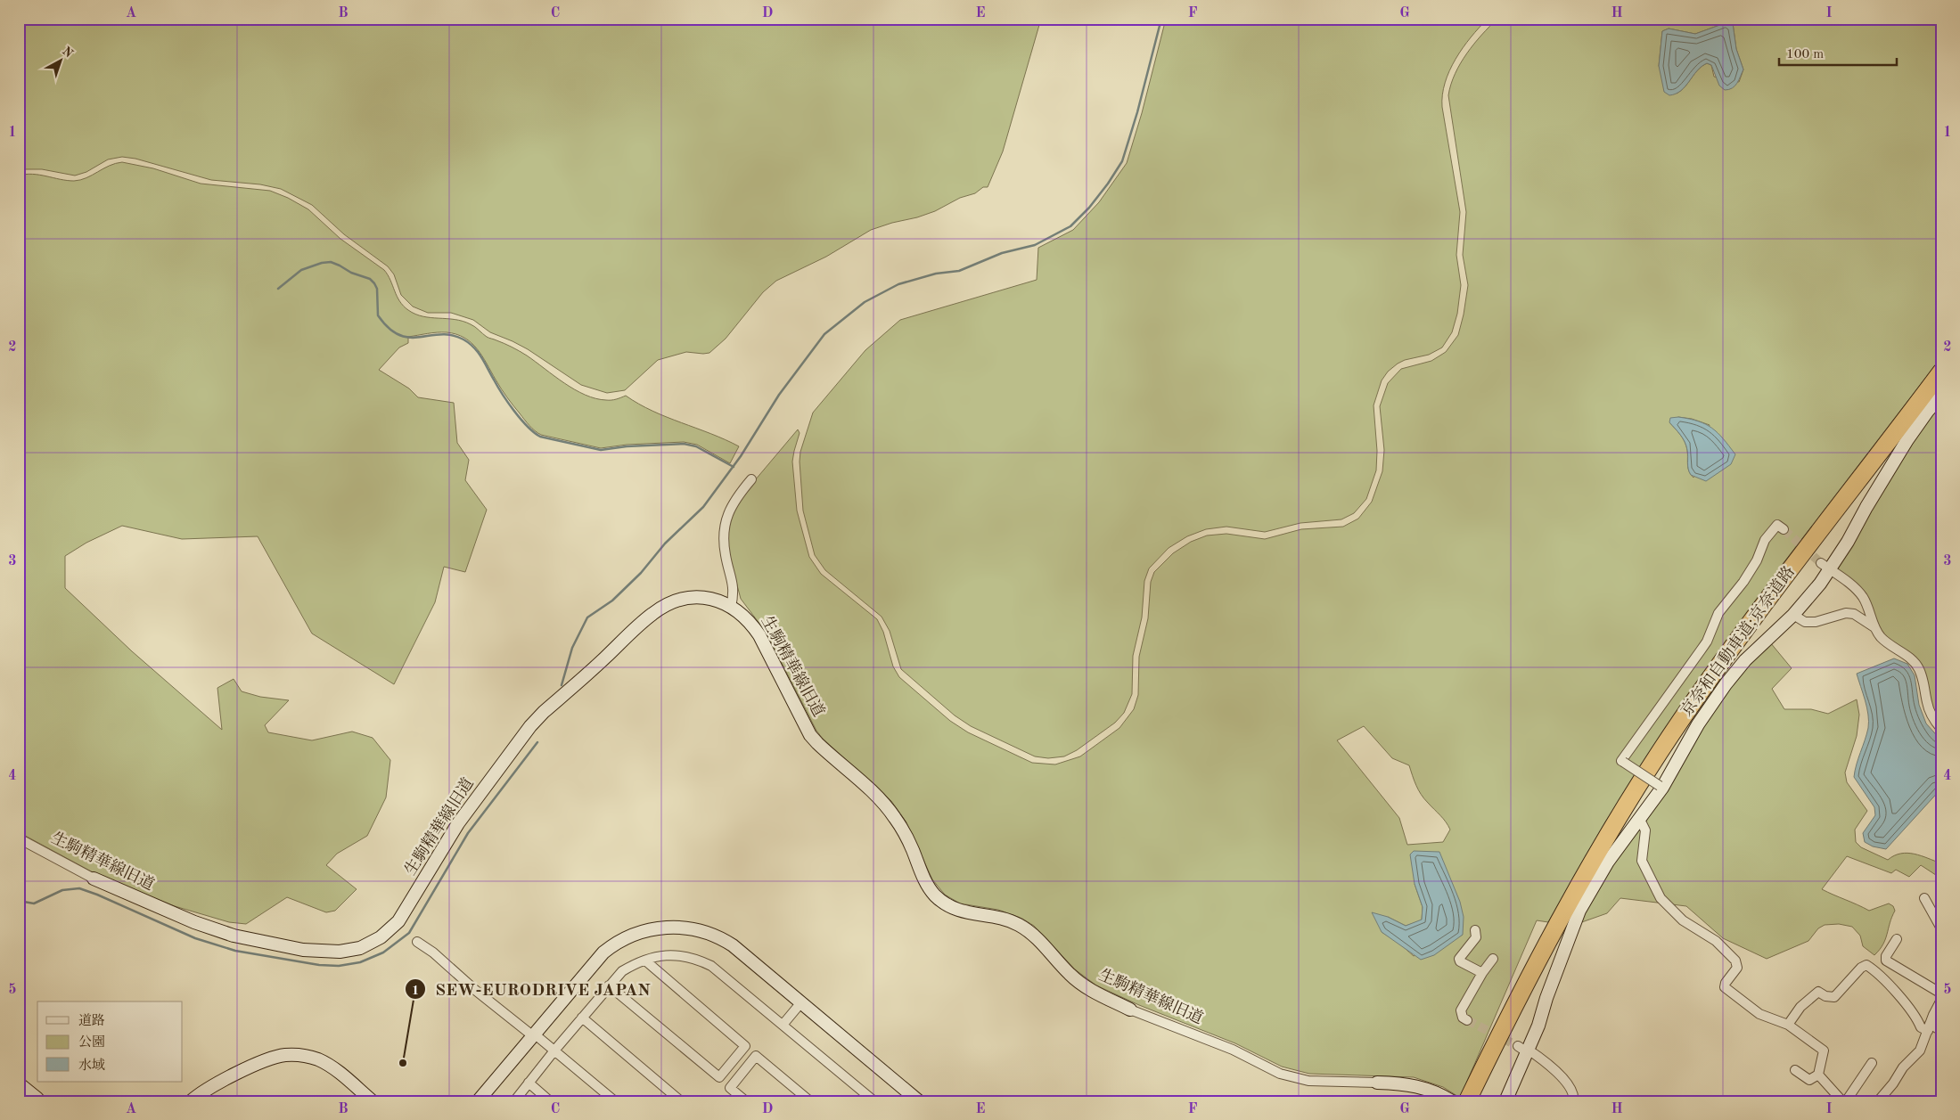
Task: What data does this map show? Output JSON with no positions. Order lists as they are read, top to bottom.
{
  "streets": {
    "highway": ["京奈和自動車道;京奈道路"],
    "street": ["生駒精華線旧道"]
  },
  "crossings": [
    ["京奈和自動車道;京奈道路", "生駒精華線旧道"]
  ],
  "places": ["SEW-EURODRIVE JAPAN"],
  "legend": ["道路", "公園", "水域"],
  "scale_bar": "100 m",
  "north": "top right",
  "grid": {
    "columns": [
      "A",
      "B",
      "C",
      "D",
      "E",
      "F",
      "G",
      "H",
      "I"
    ],
    "rows": [
      "1",
      "2",
      "3",
      "4",
      "5"
    ]
  }
}
